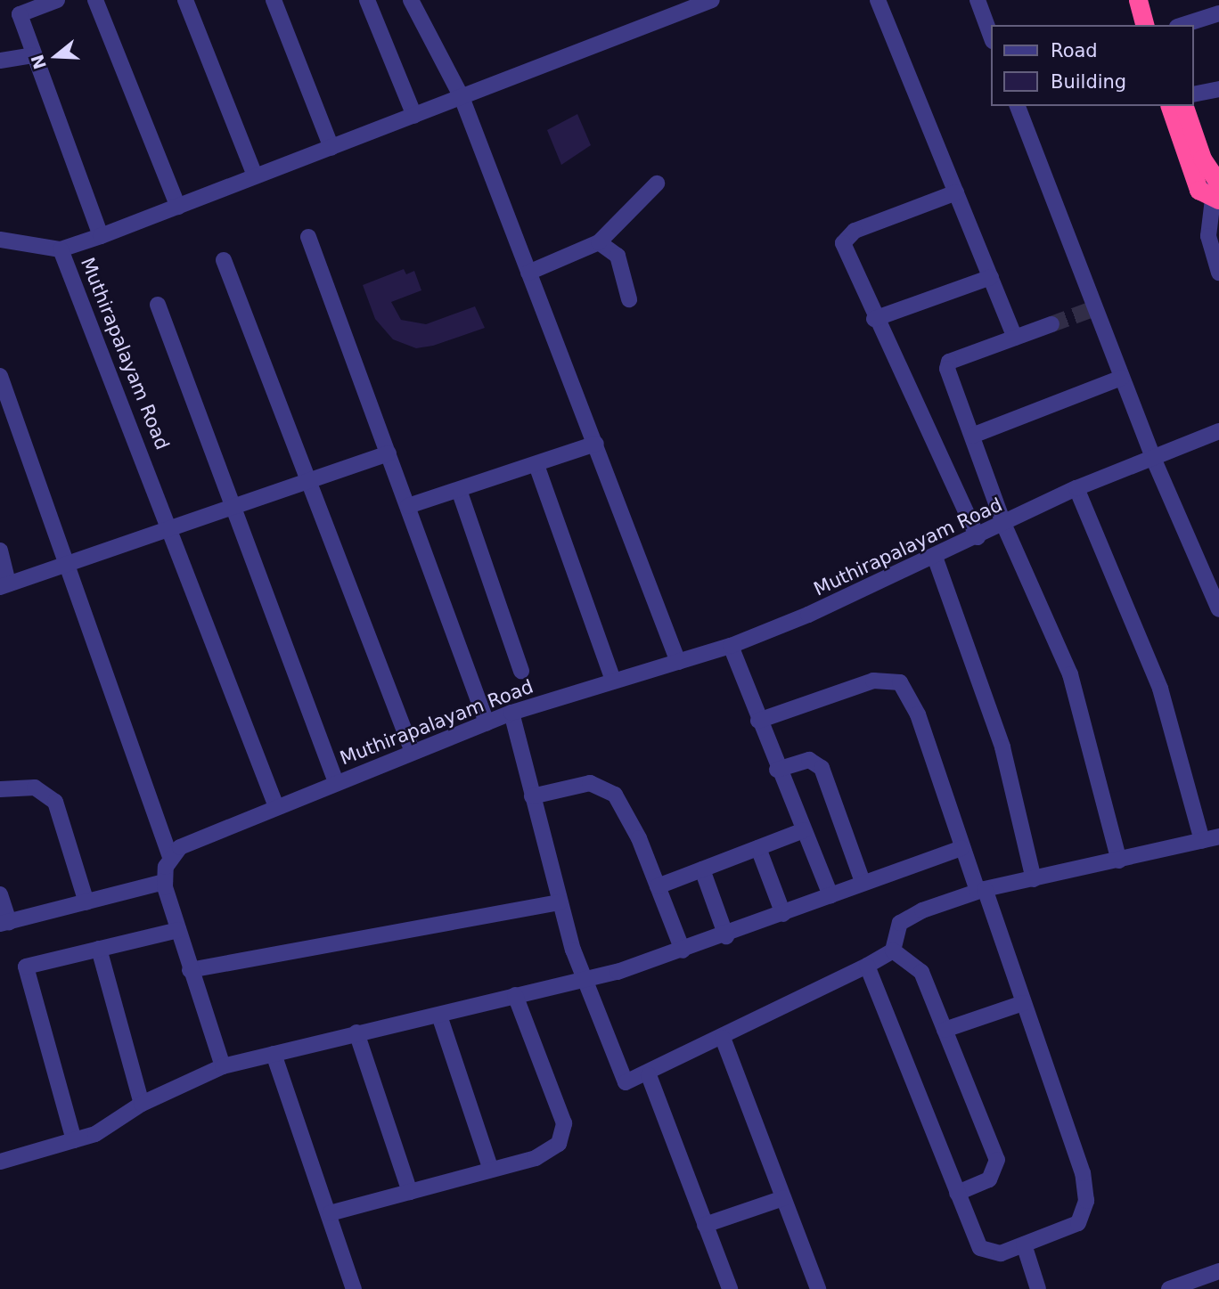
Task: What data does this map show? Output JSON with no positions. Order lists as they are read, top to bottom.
{
  "streets": {
    "street": ["Muthirapalayam Road"]
  },
  "legend": ["Road", "Building"],
  "north": "left"
}
